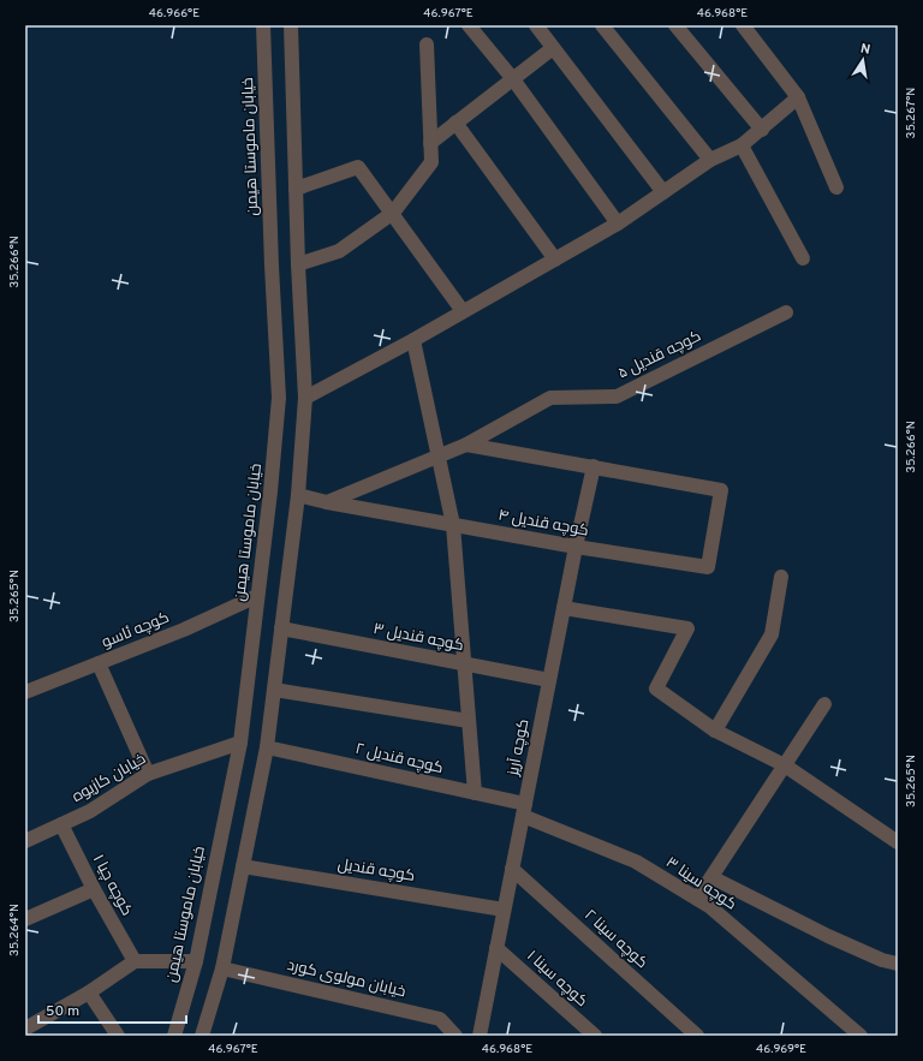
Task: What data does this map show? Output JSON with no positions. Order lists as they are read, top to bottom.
{
  "streets": {
    "street": [
      "خیابان ماموستا هیمن",
      "کوچه قندیل ۵",
      "کوچه قندیل ۴",
      "کوچه ئاسو",
      "کوچه قندیل ۳",
      "کوچه آریز",
      "کوچه قندیل ۲",
      "خیابان کازیوه",
      "کوچه قندیل",
      "کوچه سینا ۳",
      "کوچه چیا ۱",
      "کوچه سینا ۲",
      "خیابان مولوی کورد",
      "کوچه سینا ۱"
    ]
  },
  "crossings": [
    ["خیابان ماموستا هیمن", "کوچه ئاسو"],
    ["خیابان ماموستا هیمن", "خیابان کازیوه"],
    ["کوچه قندیل ۵", "کوچه قندیل ۴"],
    ["کوچه قندیل ۴", "کوچه آریز"],
    ["کوچه قندیل ۳", "کوچه آریز"],
    ["کوچه آریز", "کوچه قندیل ۲"],
    ["کوچه آریز", "کوچه قندیل"],
    ["کوچه آریز", "کوچه سینا ۳"],
    ["کوچه آریز", "کوچه سینا ۲"],
    ["کوچه آریز", "کوچه سینا ۱"],
    ["کوچه قندیل ۲", "کوچه سینا ۳"],
    ["خیابان کازیوه", "کوچه چیا ۱"]
  ],
  "scale_bar": "50 m",
  "north": "top",
  "coordinates": [
    "46.966°E",
    "46.967°E",
    "46.968°E",
    "35.267°N",
    "35.266°N",
    "35.265°N",
    "35.264°N",
    "46.969°E"
  ]
}
